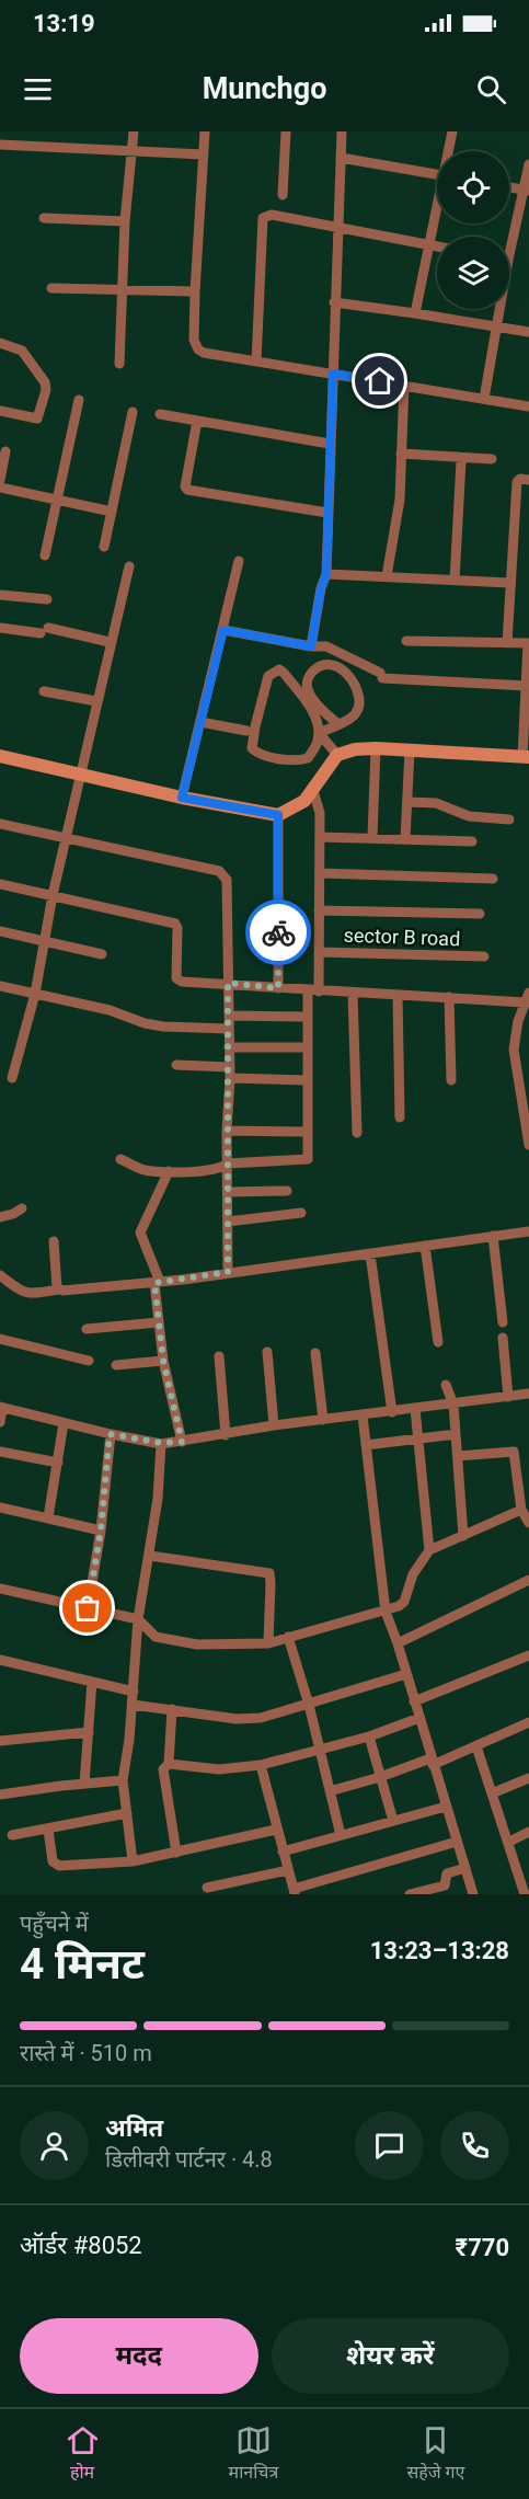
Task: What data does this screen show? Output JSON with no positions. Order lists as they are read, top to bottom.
{
  "streets": {
    "street": ["sector B road"]
  },
  "page": {
    "status": "13:19",
    "header": "Munchgo",
    "heading": ["4 मिनट", "पहुँचने में", "13:23–13:28"],
    "panel": [
      "अमित",
      "डिलीवरी पार्टनर · 4.8",
      "ऑर्डर #8052",
      "₹770"
    ],
    "bar": "रास्ते में · 510 m",
    "buttons": ["मदद", "शेयर करें"],
    "tabs": ["होम", "मानचित्र", "सहेजे गए"]
  }
}
